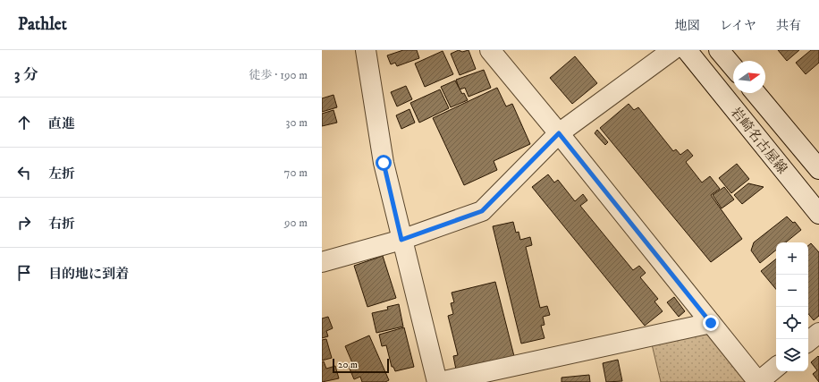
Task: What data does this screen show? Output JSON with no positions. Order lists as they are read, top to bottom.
{
  "streets": {
    "street": ["岩崎名古屋線"]
  },
  "scale_bar": "20 m",
  "north": "right",
  "page": {
    "header": "Pathlet",
    "nav": ["地図", "レイヤ", "共有"],
    "heading": ["3 分", "徒歩 · 190 m"],
    "list": [
      ["直進", "30 m"],
      ["左折", "70 m"],
      ["右折", "90 m"],
      "目的地に到着"
    ],
    "map_buttons": ["+", "−"],
    "scale": "20 m"
  }
}
